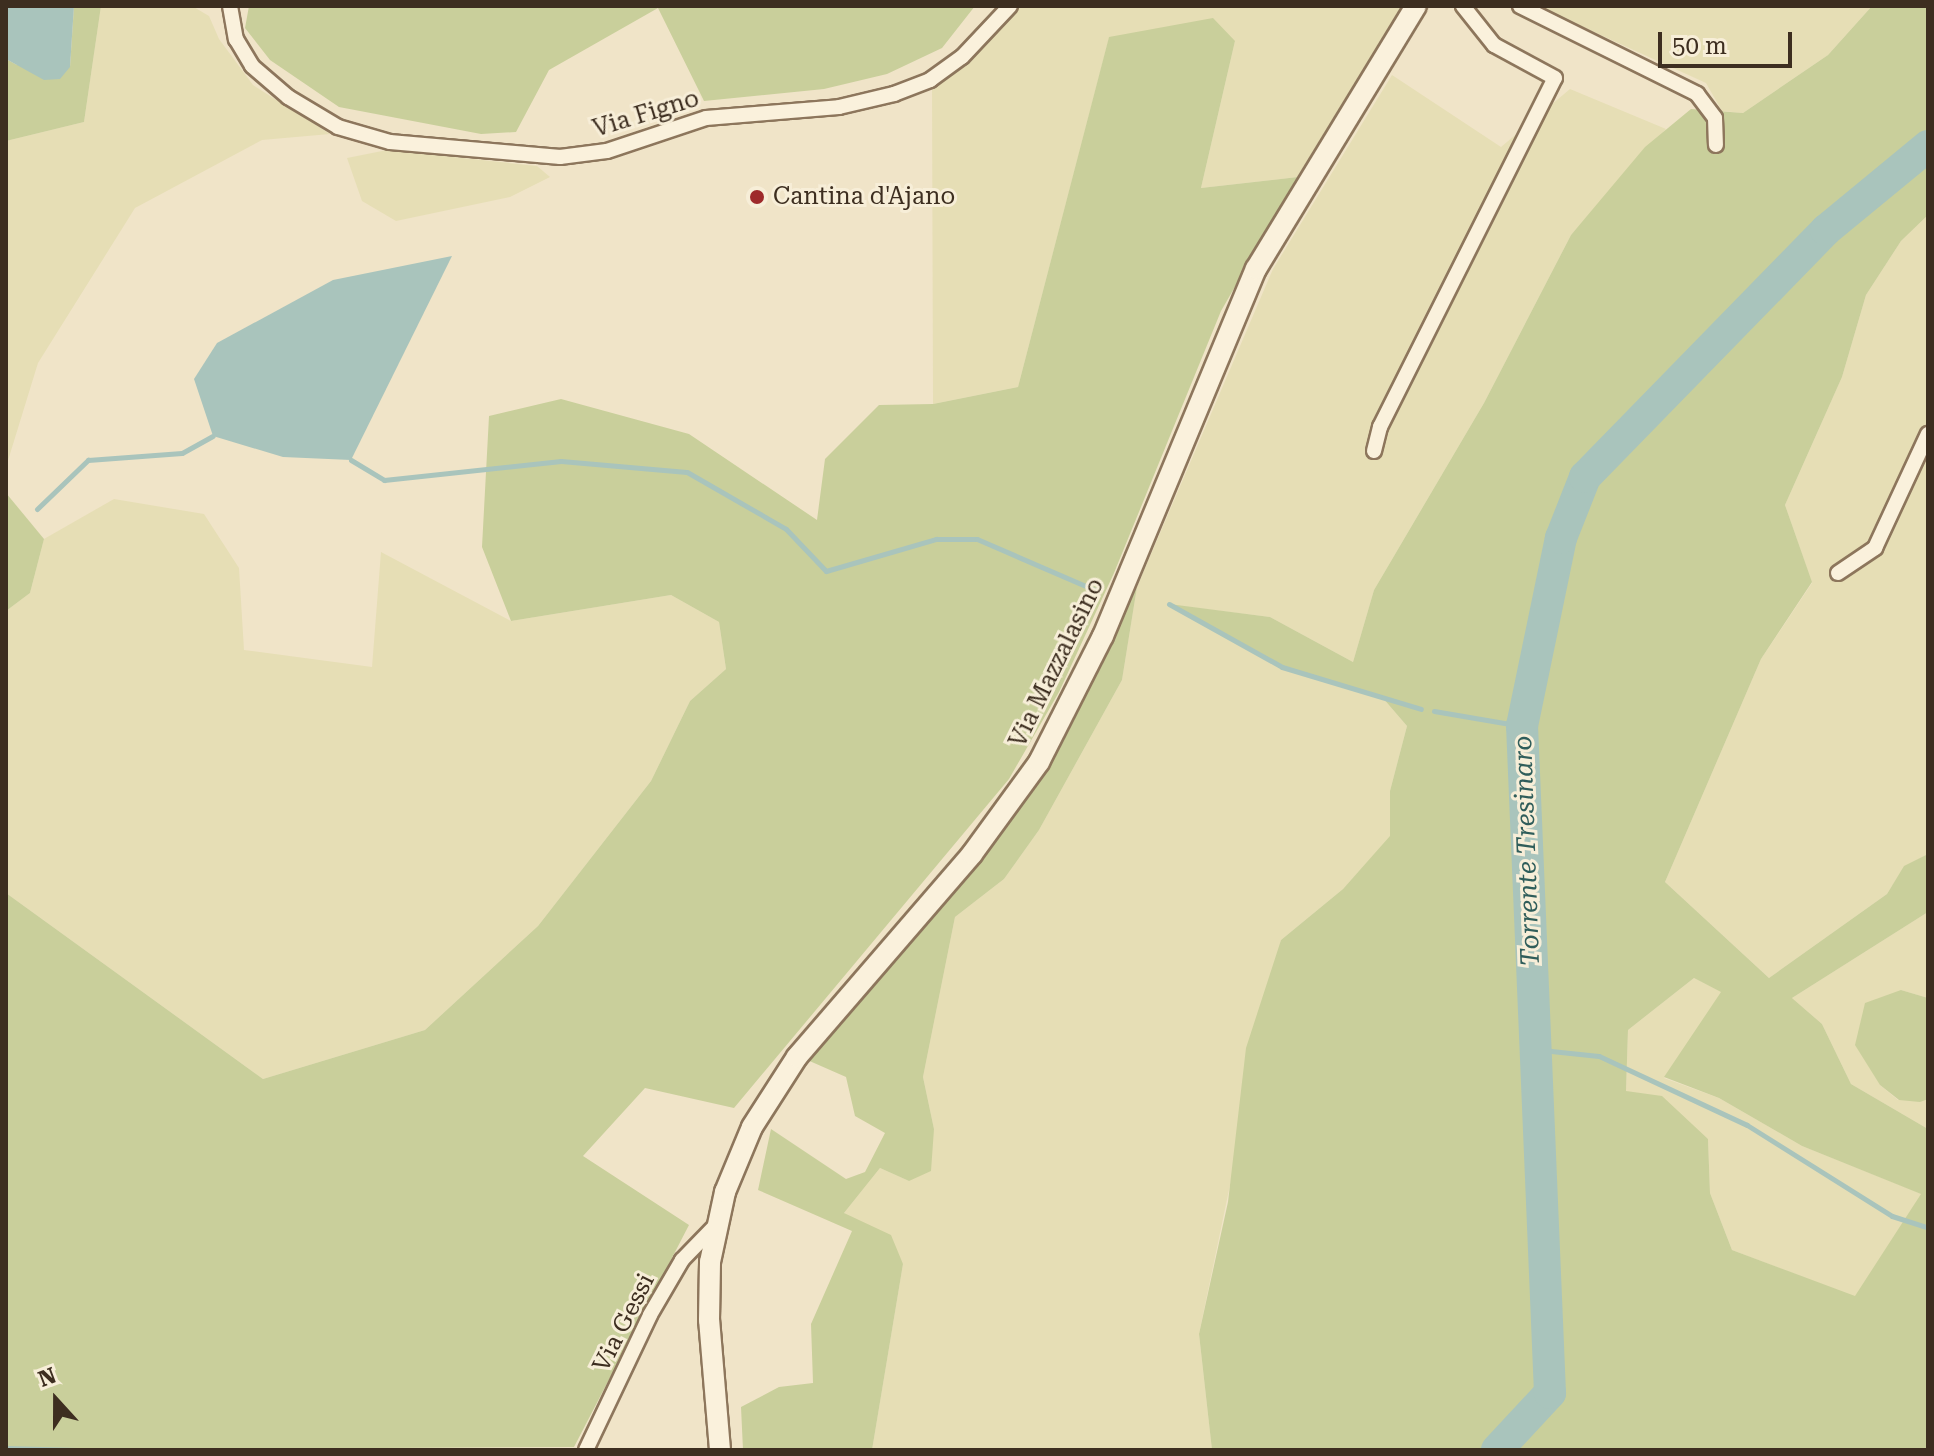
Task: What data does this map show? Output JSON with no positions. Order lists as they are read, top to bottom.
{
  "streets": {
    "main road": ["Via Mazzalasino"],
    "street": ["Via Figno", "Via Gessi"]
  },
  "crossings": [
    ["Via Mazzalasino", "Via Gessi"]
  ],
  "water": ["Torrente Tresinaro"],
  "places": ["Cantina d'Ajano"],
  "scale_bar": "50 m",
  "north": "top"
}
